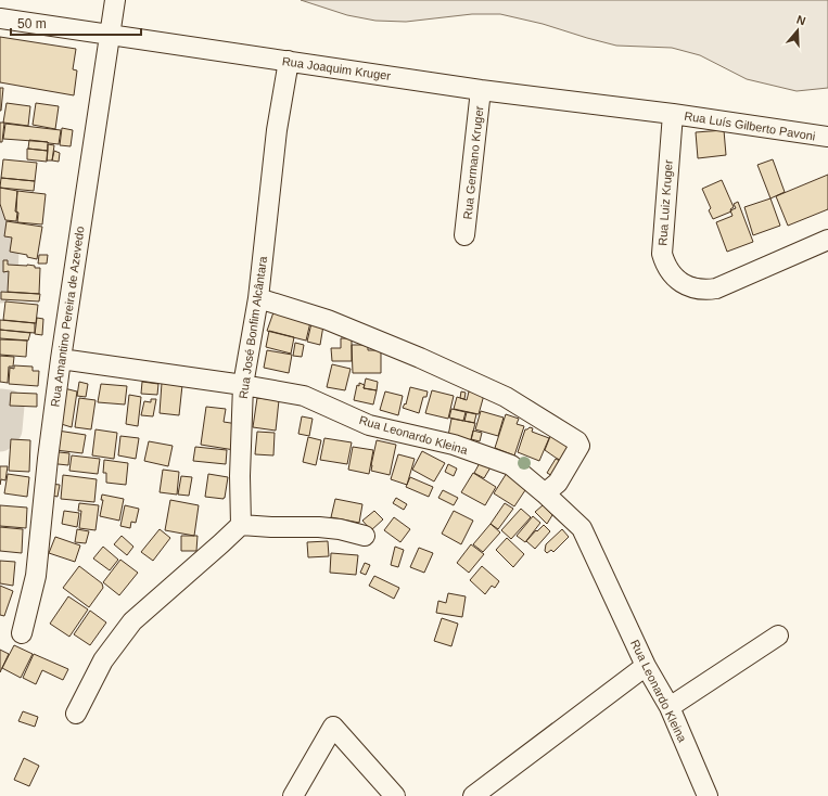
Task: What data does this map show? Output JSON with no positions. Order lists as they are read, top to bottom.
{
  "streets": {
    "street": [
      "Rua Joaquim Kruger",
      "Rua Luís Gilberto Pavoni",
      "Rua Germano Kruger",
      "Rua Luiz Kruger",
      "Rua Amantino Pereira de Azevedo",
      "Rua José Bonfim Alcântara",
      "Rua Leonardo Kleina"
    ]
  },
  "crossings": [
    ["Rua Joaquim Kruger", "Rua Luís Gilberto Pavoni"],
    ["Rua Joaquim Kruger", "Rua Germano Kruger"],
    ["Rua Joaquim Kruger", "Rua Luiz Kruger"],
    ["Rua Joaquim Kruger", "Rua Amantino Pereira de Azevedo"],
    ["Rua Joaquim Kruger", "Rua José Bonfim Alcântara"],
    ["Rua Luís Gilberto Pavoni", "Rua Luiz Kruger"],
    ["Rua Amantino Pereira de Azevedo", "Rua Leonardo Kleina"],
    ["Rua José Bonfim Alcântara", "Rua Leonardo Kleina"]
  ],
  "scale_bar": "50 m",
  "north": "top"
}
